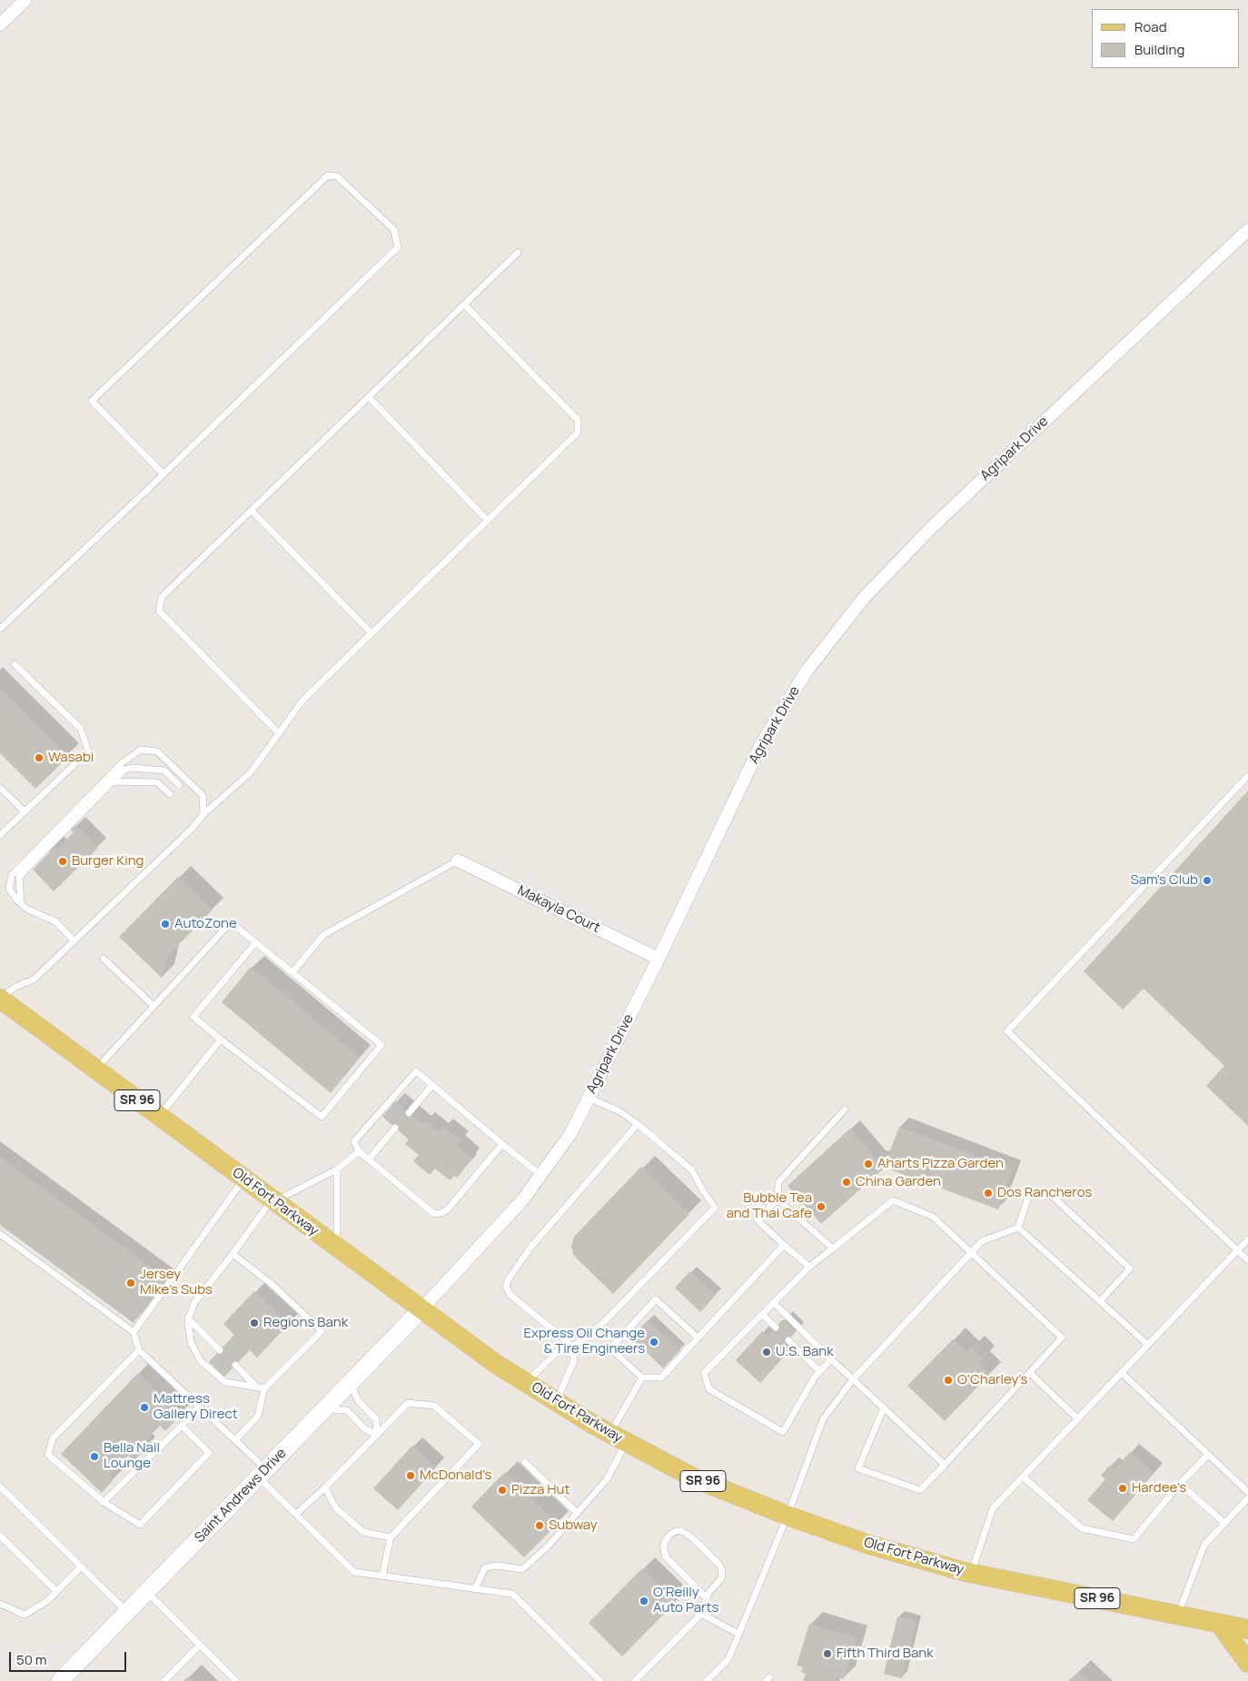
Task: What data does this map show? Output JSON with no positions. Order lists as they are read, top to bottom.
{
  "streets": {
    "main road": ["SR 96", "Old Fort Parkway"],
    "street": ["Agripark Drive", "Makayla Court", "Saint Andrews Drive"]
  },
  "crossings": [
    ["Agripark Drive", "Makayla Court"],
    ["Agripark Drive", "Old Fort Parkway"],
    ["Agripark Drive", "Saint Andrews Drive"],
    ["Old Fort Parkway", "Saint Andrews Drive"]
  ],
  "places": [
    "Wasabi",
    "Burger King",
    "Sam's Club",
    "AutoZone",
    "Aharts Pizza Garden",
    "China Garden",
    "Dos Rancheros",
    "Bubble Tea and Thai Cafe",
    "Jersey Mike's Subs",
    "Regions Bank",
    "Express Oil Change & Tire Engineers",
    "U.S. Bank",
    "O'Charley's",
    "Mattress Gallery Direct",
    "Bella Nail Lounge",
    "McDonald's",
    "Hardee's",
    "Pizza Hut",
    "Subway",
    "O'Reilly Auto Parts",
    "Fifth Third Bank"
  ],
  "legend": ["Road", "Building"],
  "scale_bar": "50 m"
}
